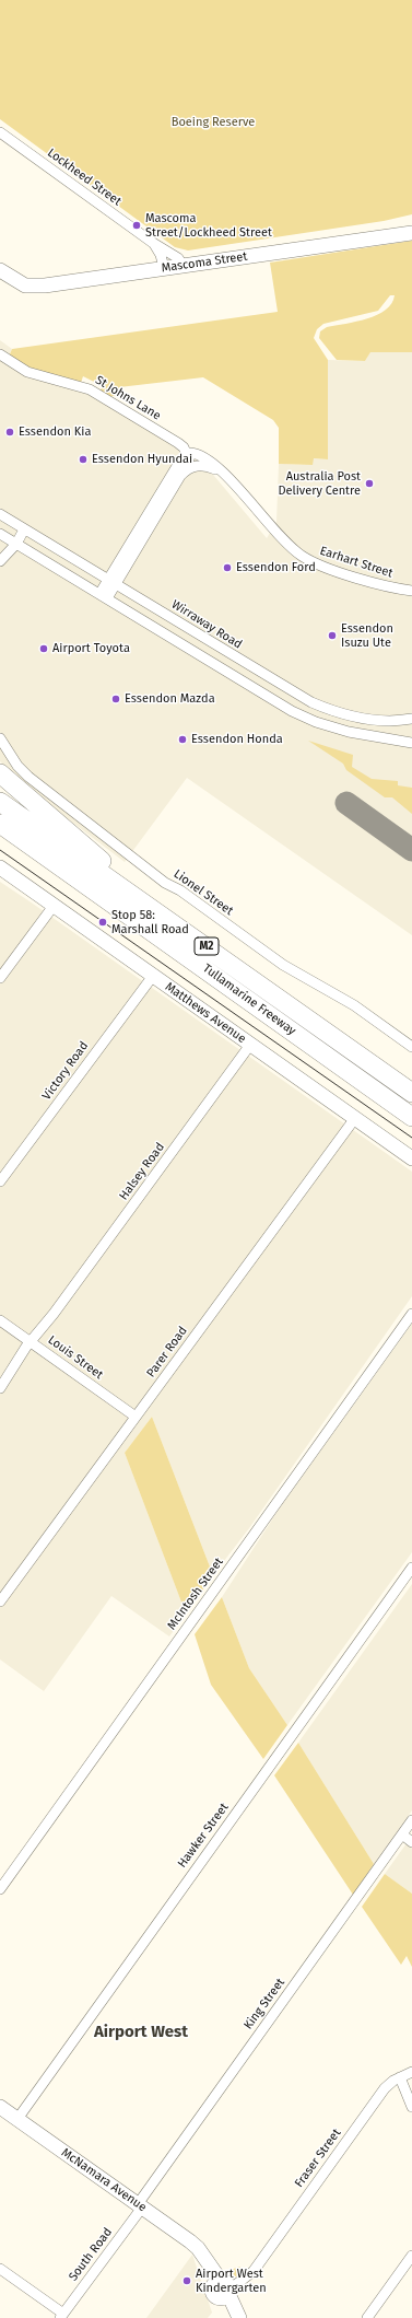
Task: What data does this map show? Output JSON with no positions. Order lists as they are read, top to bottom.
{
  "streets": {
    "highway": ["M2", "Tullamarine Freeway"],
    "main road": ["Mascoma Street", "Matthews Avenue", "McNamara Avenue"],
    "street": [
      "Lockheed Street",
      "St Johns Lane",
      "Earhart Street",
      "Wirraway Road",
      "Lionel Street",
      "Victory Road",
      "Halsey Road",
      "Parer Road",
      "Louis Street",
      "McIntosh Street",
      "Hawker Street",
      "King Street",
      "Fraser Street",
      "South Road"
    ]
  },
  "crossings": [
    ["Lockheed Street", "Mascoma Street"],
    ["St Johns Lane", "Earhart Street"],
    ["Matthews Avenue", "Victory Road"],
    ["Matthews Avenue", "Halsey Road"],
    ["Matthews Avenue", "Parer Road"],
    ["Halsey Road", "Louis Street"],
    ["Parer Road", "Louis Street"],
    ["Hawker Street", "McNamara Avenue"],
    ["King Street", "McNamara Avenue"],
    ["King Street", "South Road"],
    ["Fraser Street", "McNamara Avenue"],
    ["McNamara Avenue", "South Road"]
  ],
  "districts": ["Airport West"],
  "parks": ["Boeing Reserve"],
  "places": [
    "Mascoma Street/Lockheed Street",
    "Essendon Kia",
    "Essendon Hyundai",
    "Australia Post Delivery Centre",
    "Essendon Ford",
    "Essendon Isuzu Ute",
    "Airport Toyota",
    "Essendon Mazda",
    "Essendon Honda",
    "Stop 58: Marshall Road",
    "Airport West Kindergarten"
  ]
}
